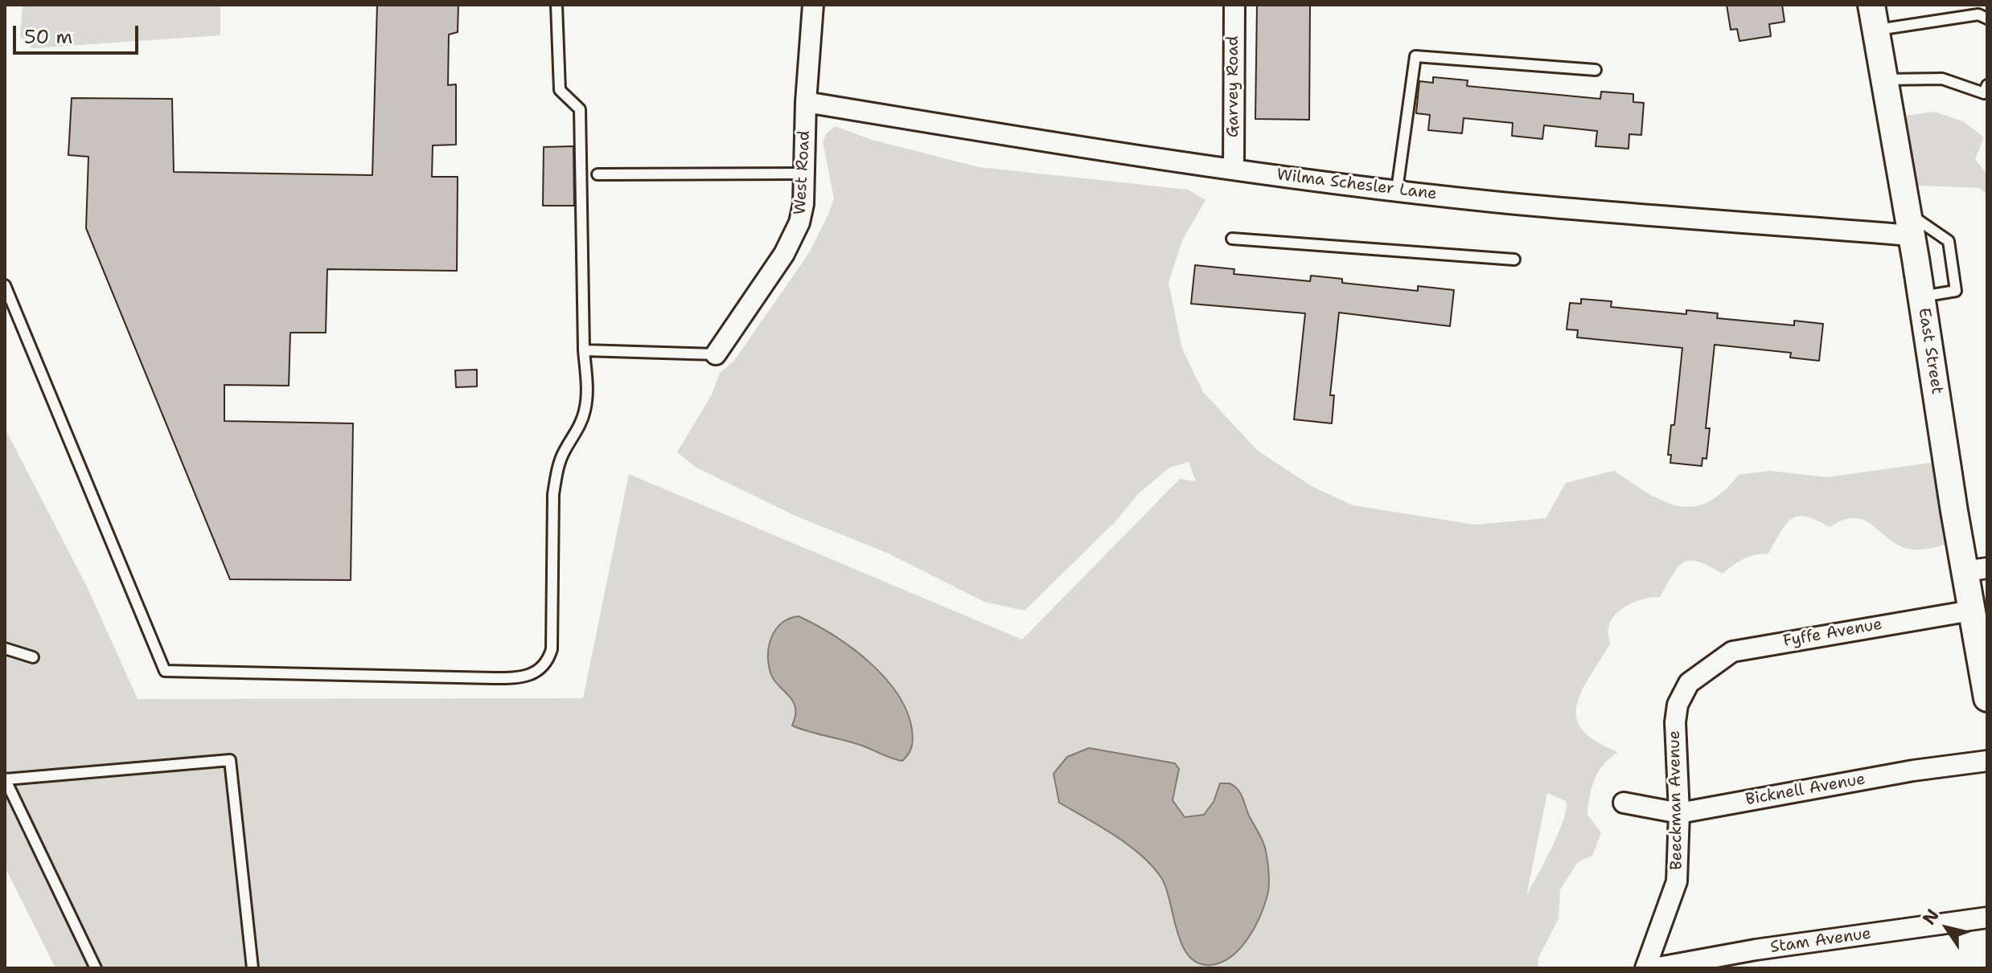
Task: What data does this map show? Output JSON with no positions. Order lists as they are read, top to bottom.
{
  "streets": {
    "main road": ["East Street"],
    "street": [
      "Garvey Road",
      "West Road",
      "Wilma Schesler Lane",
      "Fyffe Avenue",
      "Bicknell Avenue",
      "Beeckman Avenue",
      "Stam Avenue"
    ]
  },
  "crossings": [
    ["Garvey Road", "Wilma Schesler Lane"],
    ["West Road", "Wilma Schesler Lane"],
    ["Wilma Schesler Lane", "East Street"],
    ["East Street", "Fyffe Avenue"],
    ["Fyffe Avenue", "Beeckman Avenue"],
    ["Bicknell Avenue", "Beeckman Avenue"]
  ],
  "scale_bar": "50 m",
  "north": "top left"
}
